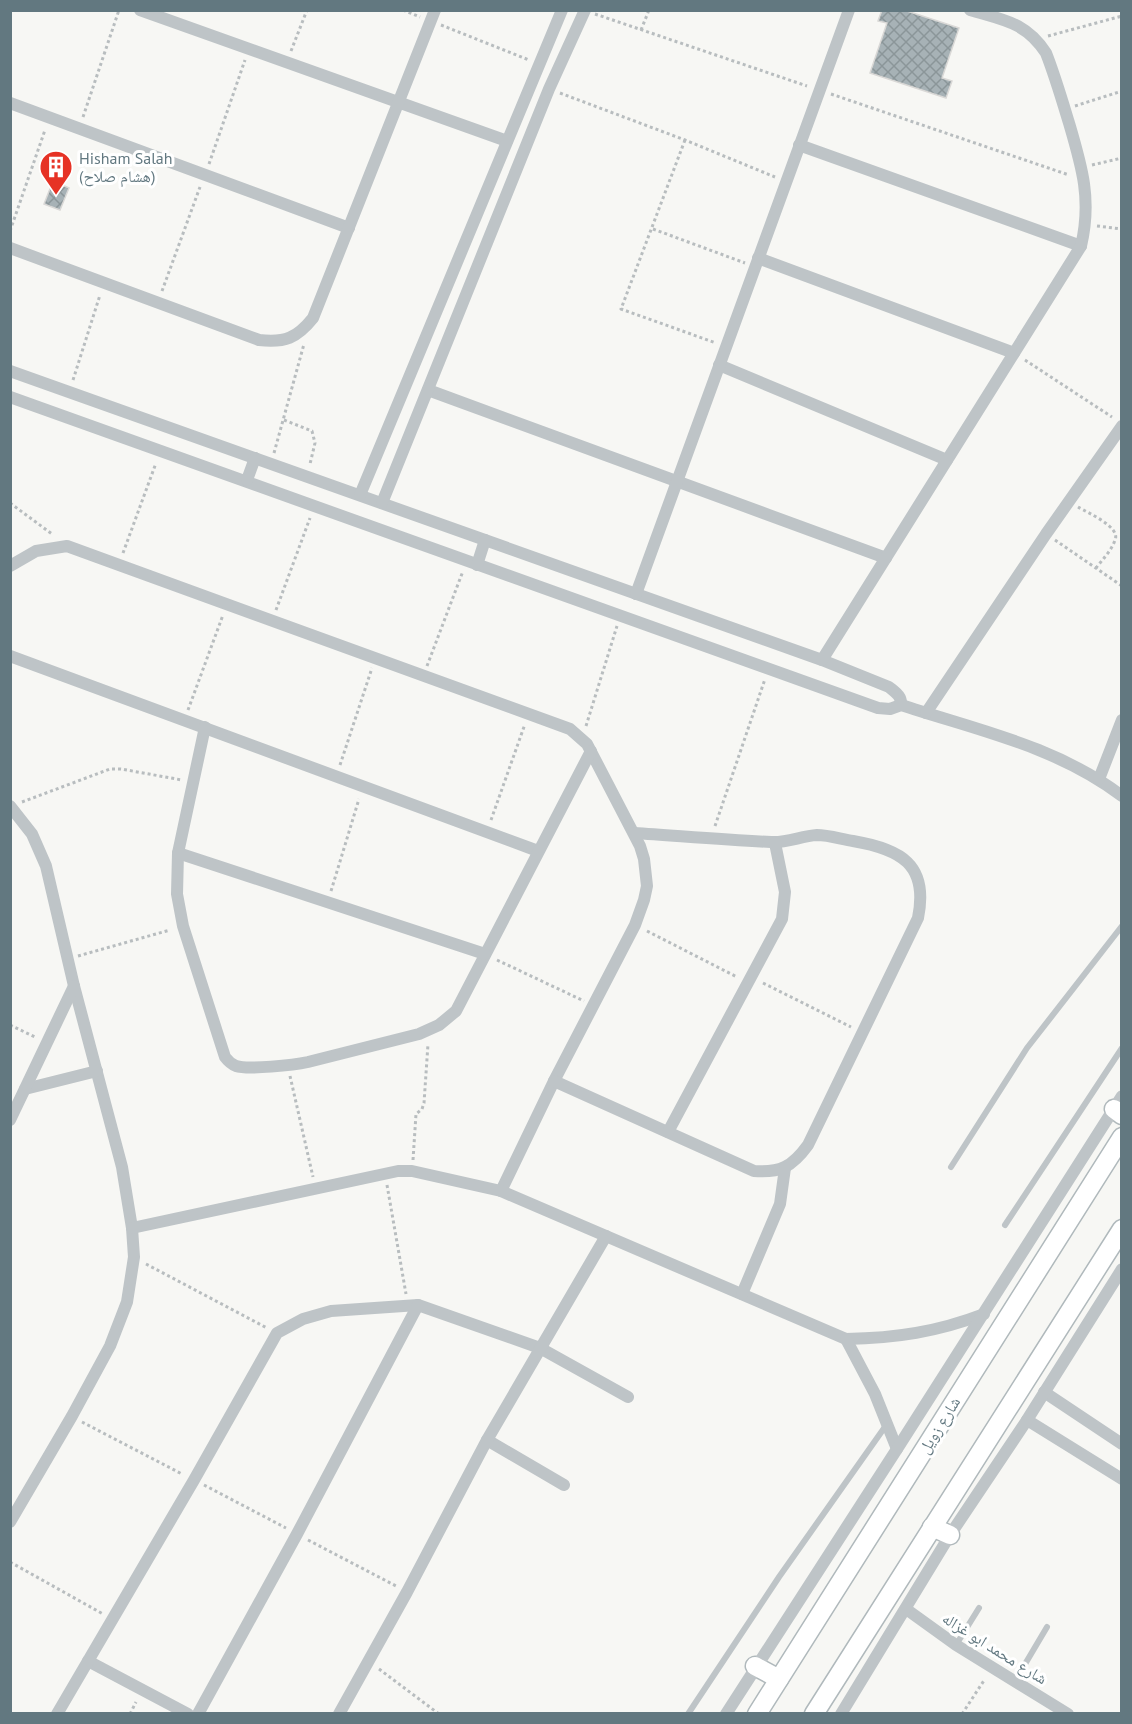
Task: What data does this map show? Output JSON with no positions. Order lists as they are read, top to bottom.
{
  "streets": {
    "main road": ["شارع زويل"],
    "street": ["شارع محمد ابو غزاله"]
  },
  "places": {
    "building": ["Hisham Salah (هشام صلاح)"]
  }
}
